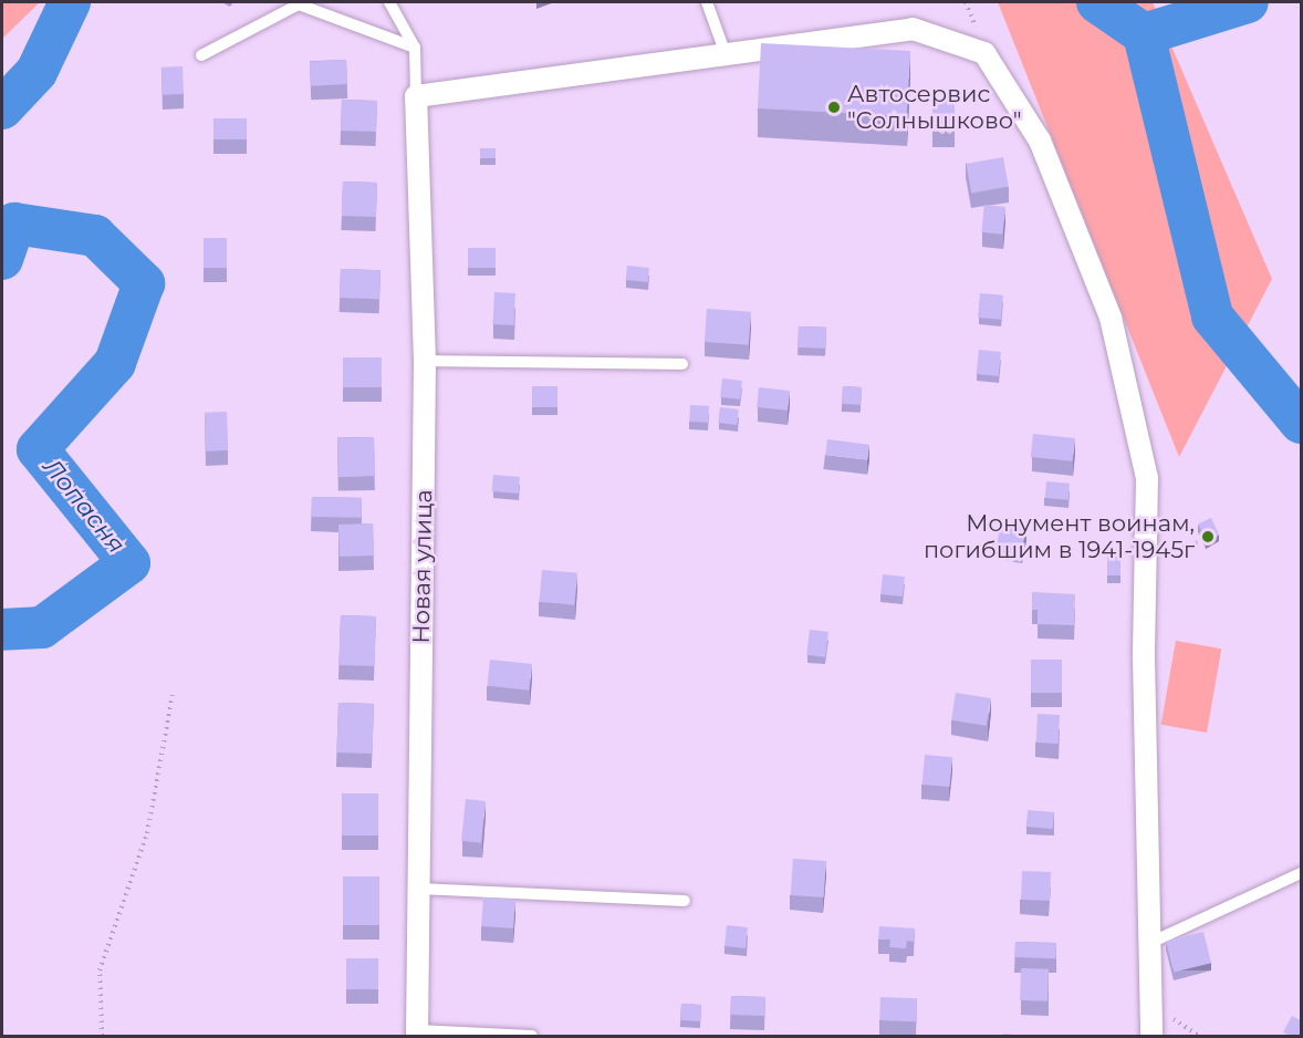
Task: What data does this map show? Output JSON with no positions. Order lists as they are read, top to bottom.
{
  "streets": {
    "street": ["Новая улица"]
  },
  "water": ["Лопасня"],
  "places": ["Автосервис \"Солнышково\"", "Монумент воинам, погибшим в 1941-1945г"]
}
